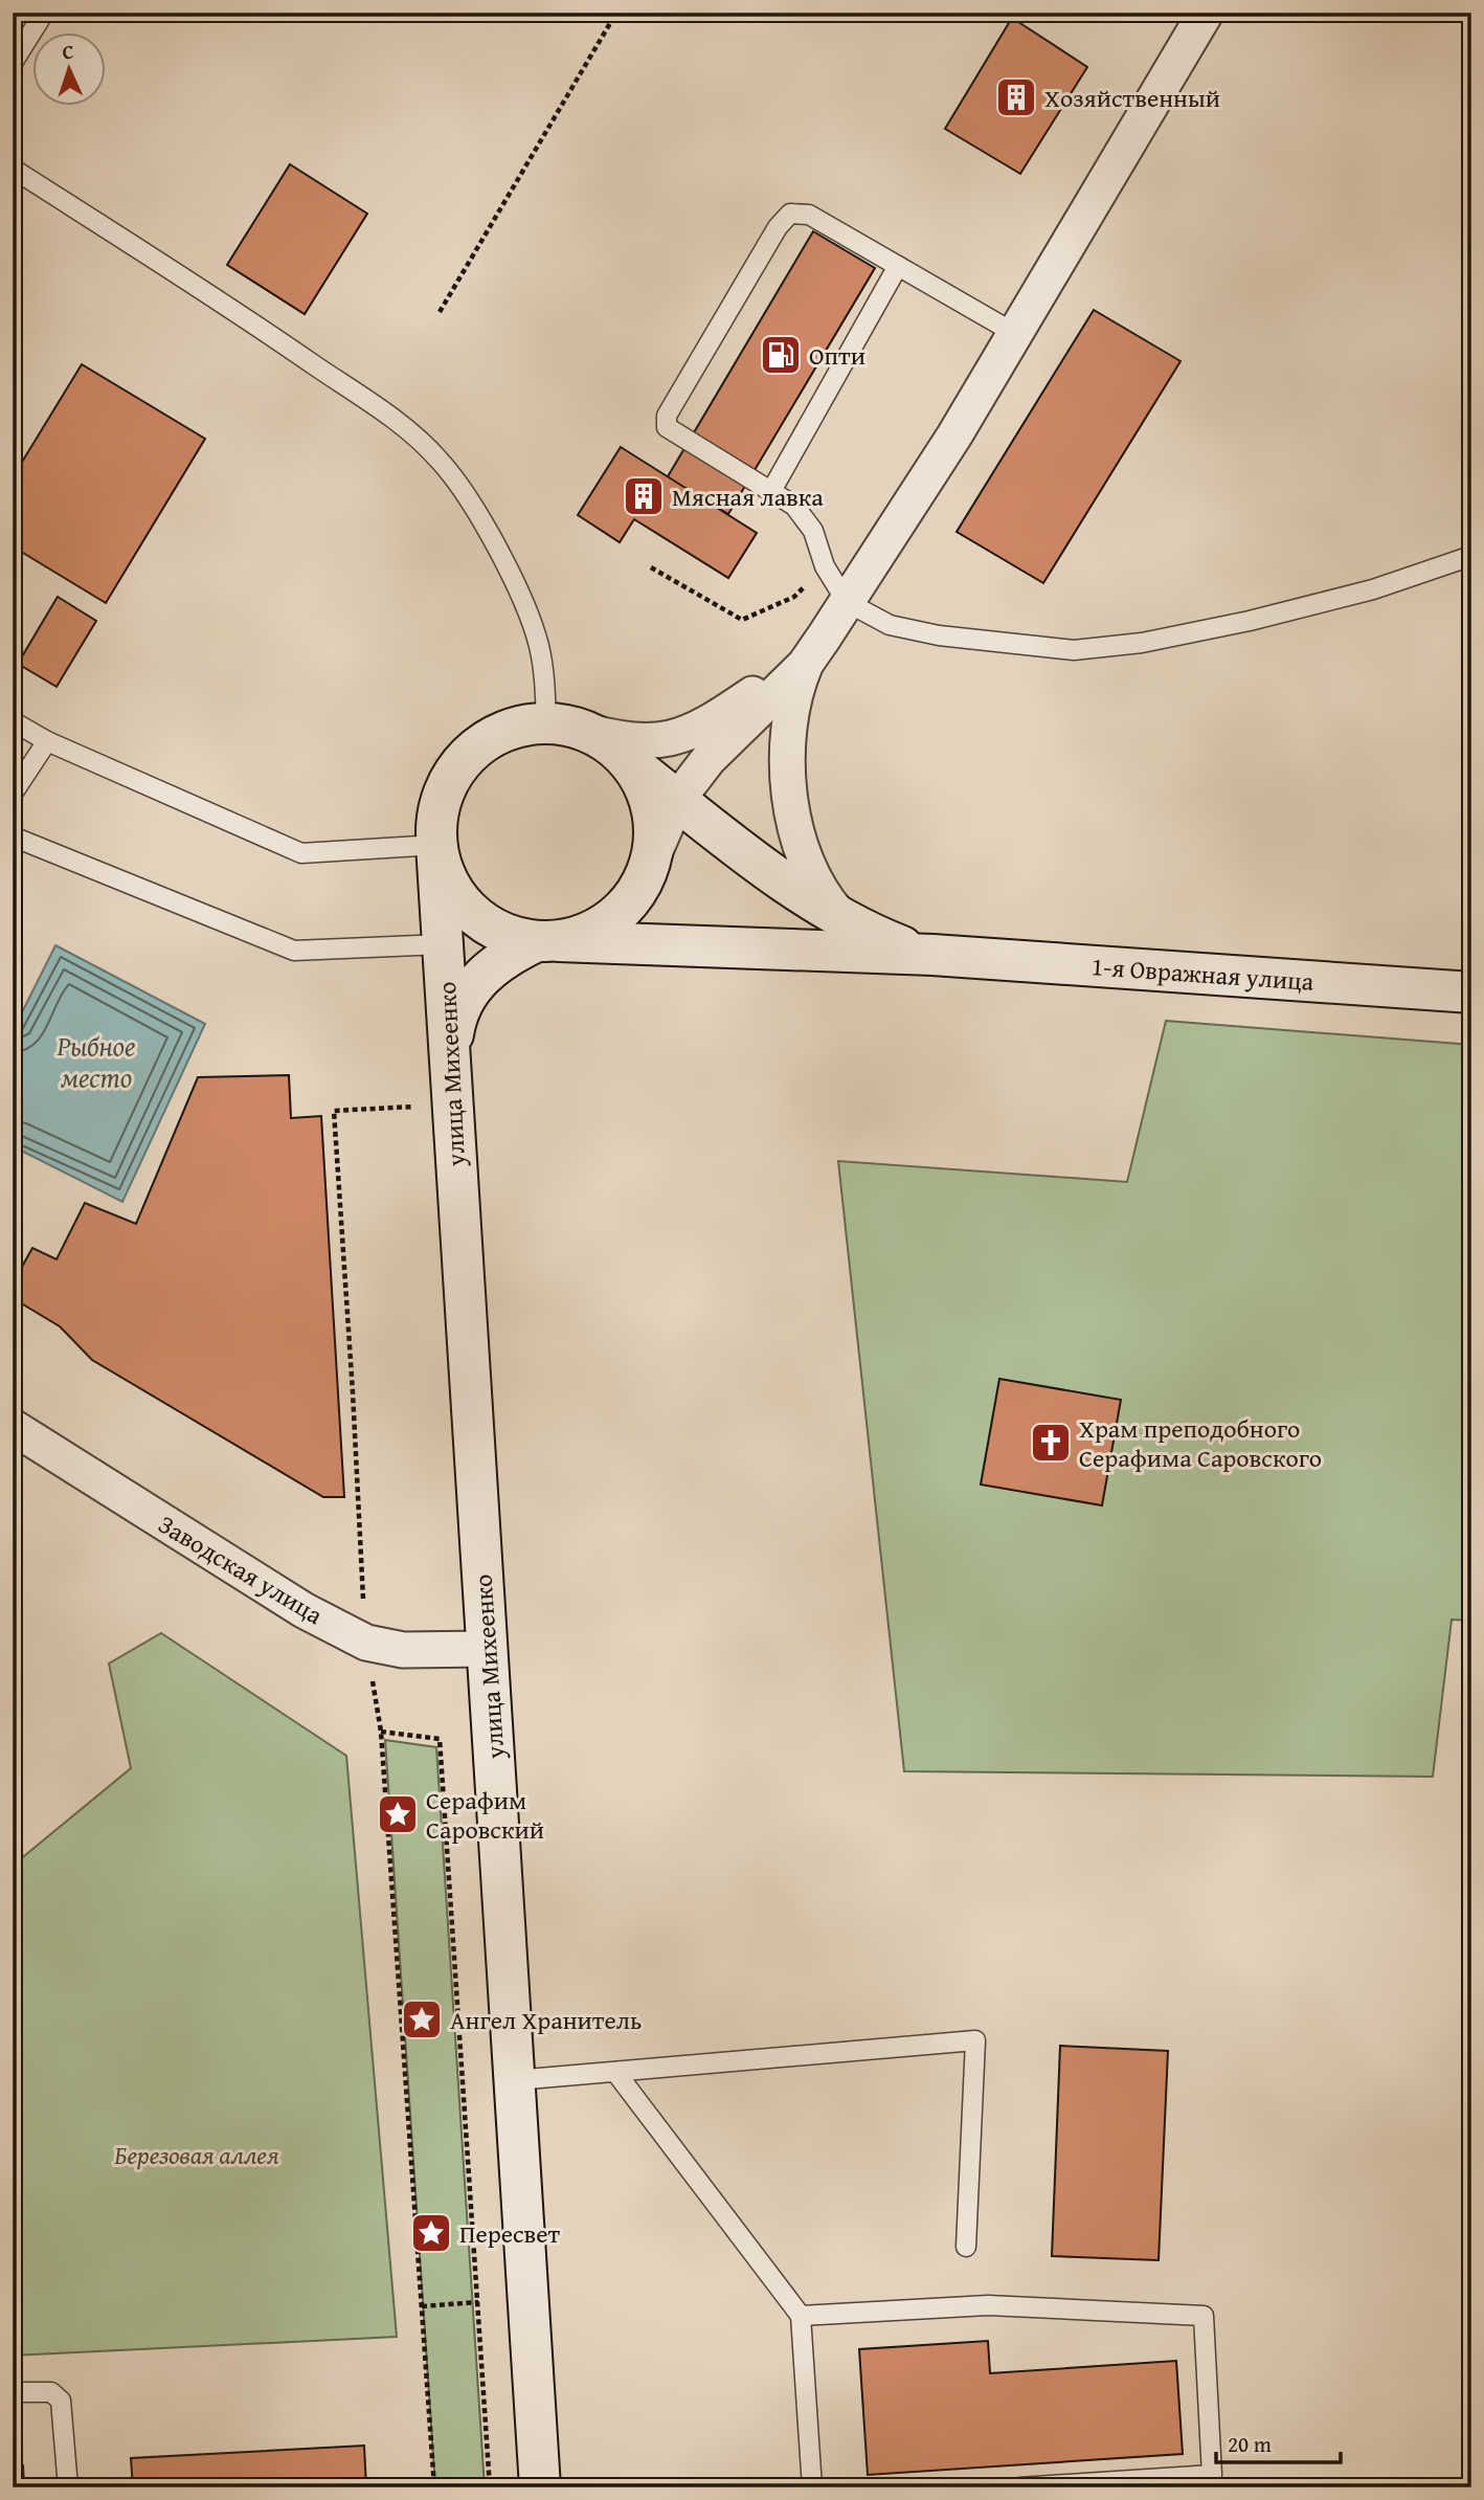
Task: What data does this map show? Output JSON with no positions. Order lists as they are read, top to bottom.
{
  "streets": {
    "street": ["1-я Овражная улица", "улица Михеенко", "Заводская улица"]
  },
  "crossings": [
    ["улица Михеенко", "Заводская улица"]
  ],
  "water": ["Рыбное место"],
  "parks": ["Березовая аллея"],
  "places": {
    "building": ["Хозяйственный", "Мясная лавка"],
    "fuel station": ["Опти"],
    "church": ["Храм преподобного Серафима Саровского"],
    "place": ["Серафим Саровский", "Ангел Хранитель", "Пересвет"]
  },
  "scale_bar": "20 m",
  "north": "top"
}
